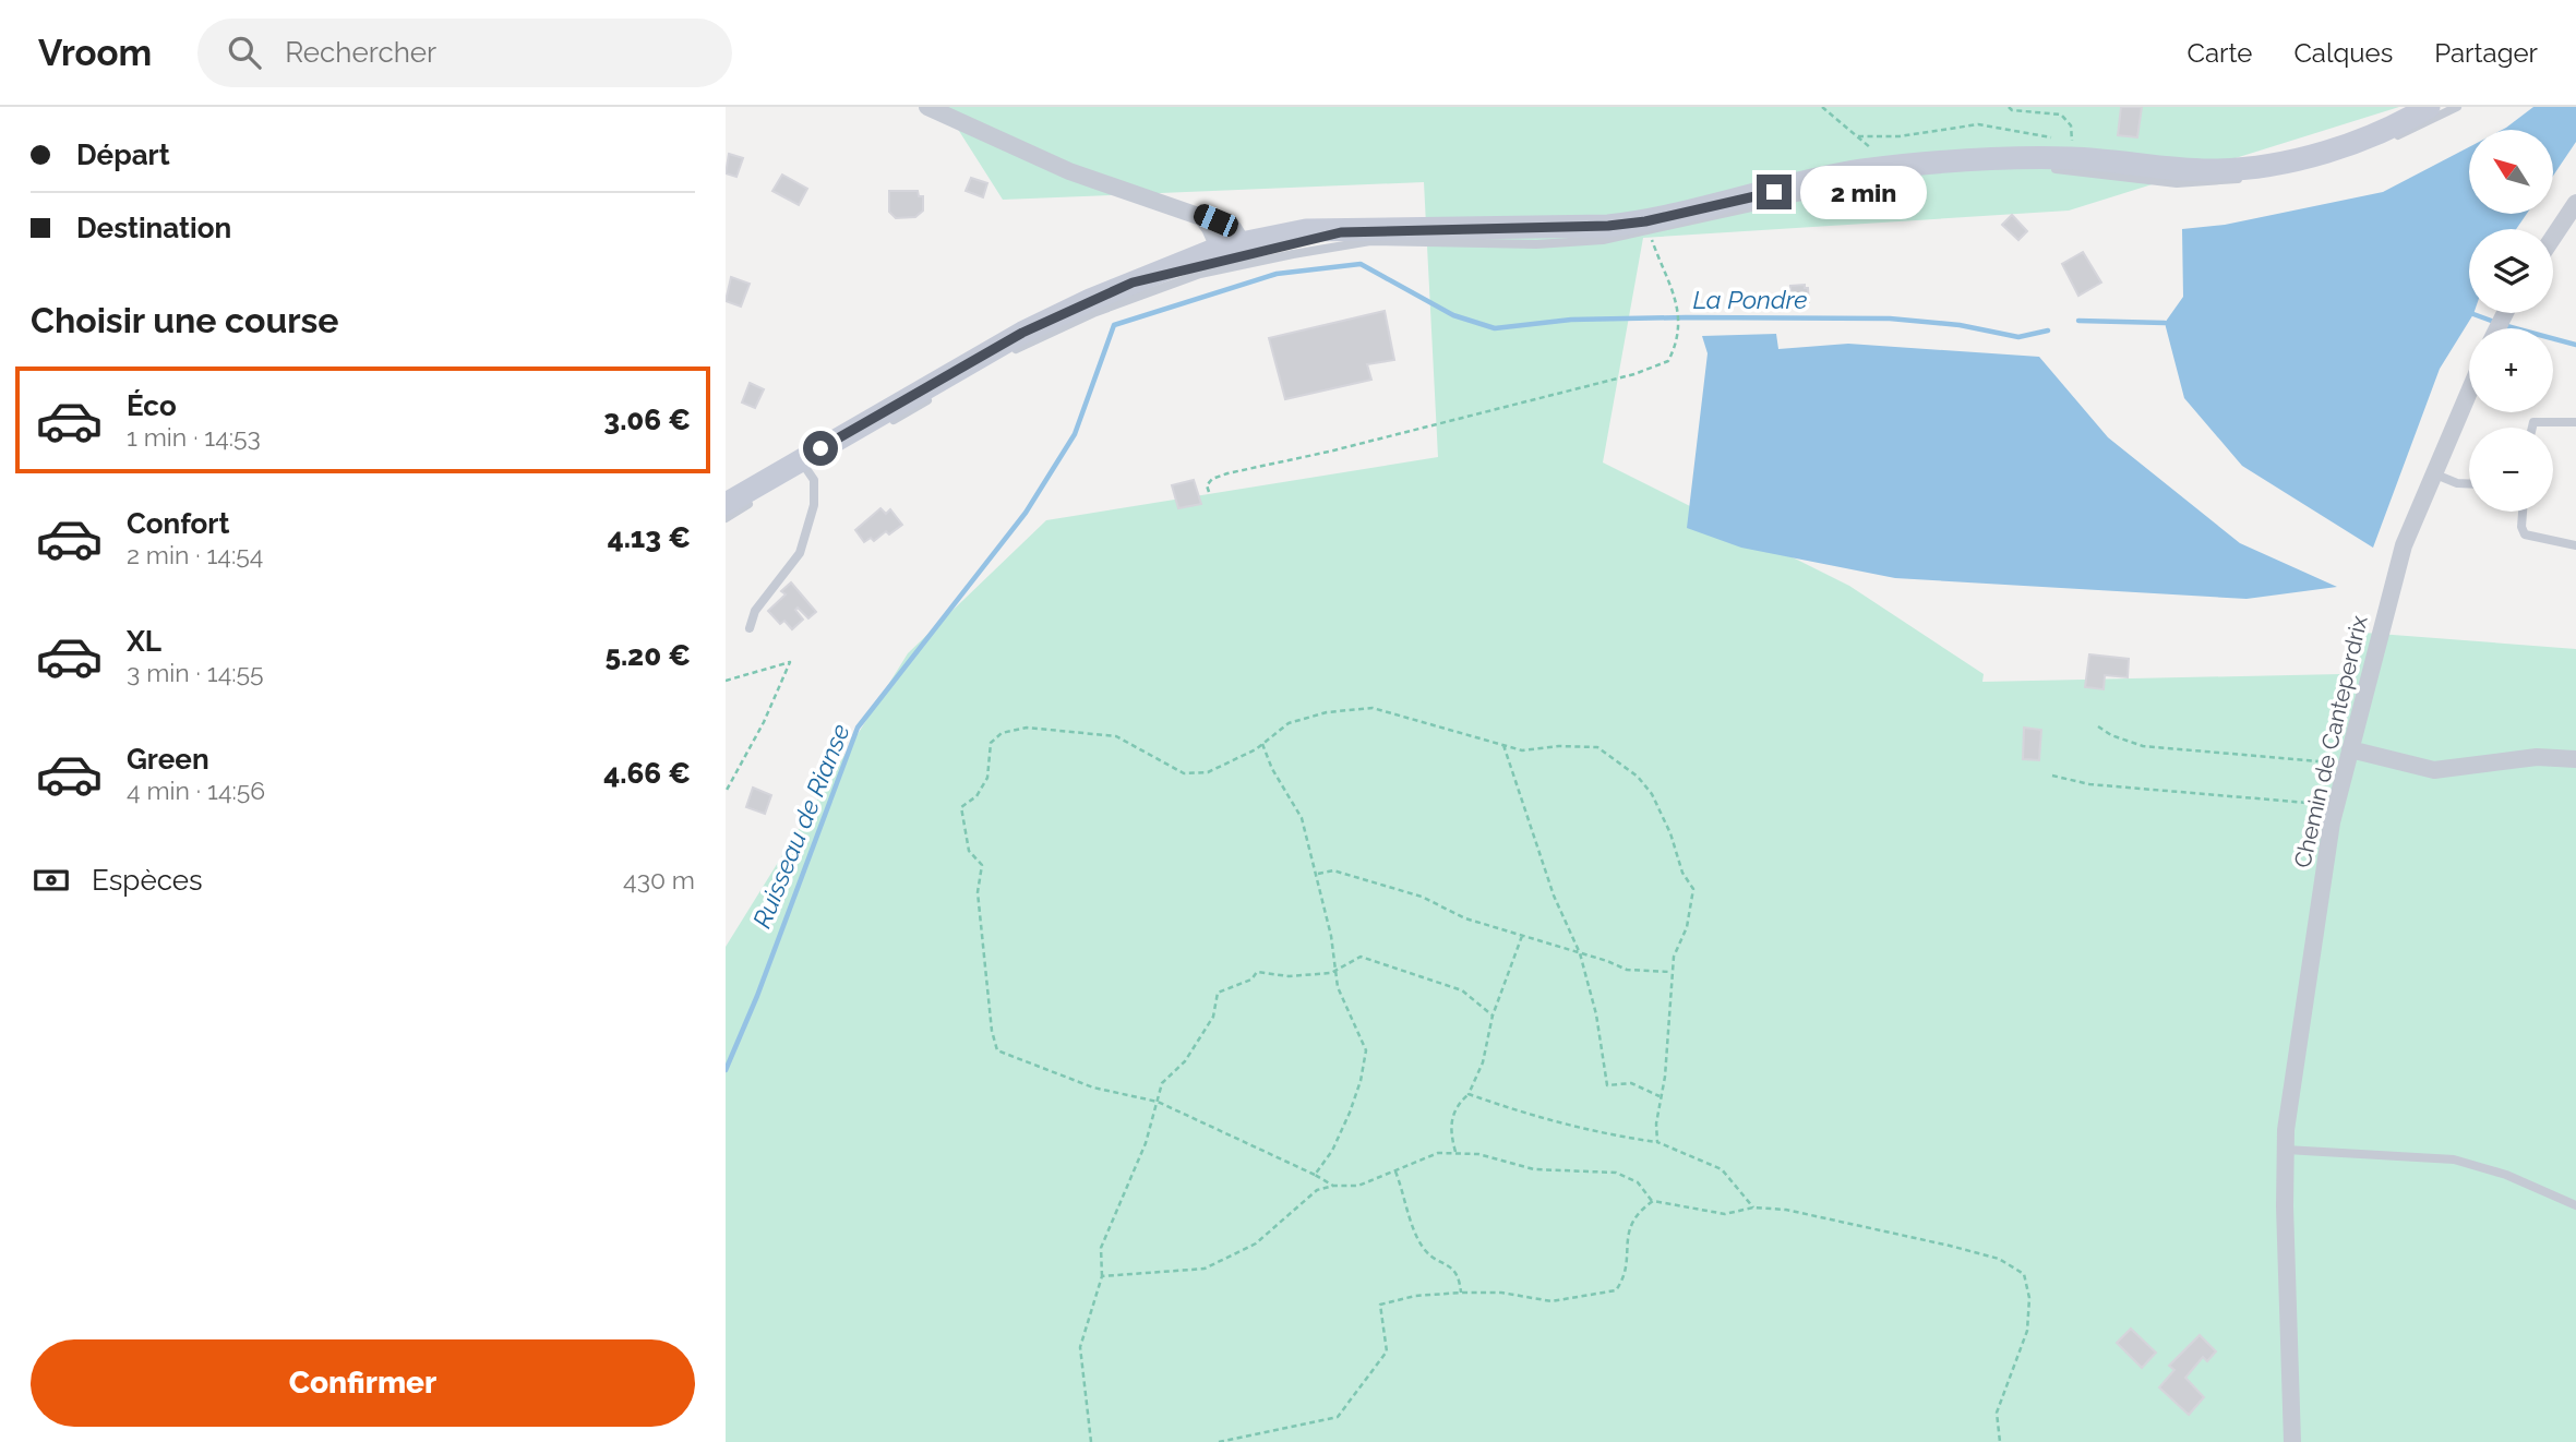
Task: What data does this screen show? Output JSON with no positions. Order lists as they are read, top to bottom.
{
  "streets": {
    "street": ["Chemin de Canteperdrix"]
  },
  "water": ["La Pondre", "Ruisseau de Rianse"],
  "north": "top left",
  "page": {
    "header": "Vroom",
    "search": "Rechercher",
    "nav": ["Carte", "Calques", "Partager"],
    "banner": ["Départ", "Destination"],
    "map_buttons": ["+", "−"],
    "bubble": "2 min",
    "heading": "Choisir une course",
    "list": [
      {
        "name": "Éco",
        "note": "1 min · 14:53",
        "value": "3.06 €"
      },
      {
        "name": "Confort",
        "note": "2 min · 14:54",
        "value": "4.13 €"
      },
      {
        "name": "XL",
        "note": "3 min · 14:55",
        "value": "5.20 €"
      },
      {
        "name": "Green",
        "note": "4 min · 14:56",
        "value": "4.66 €"
      }
    ],
    "pay": ["Espèces", "430 m"],
    "buttons": "Confirmer"
  }
}
